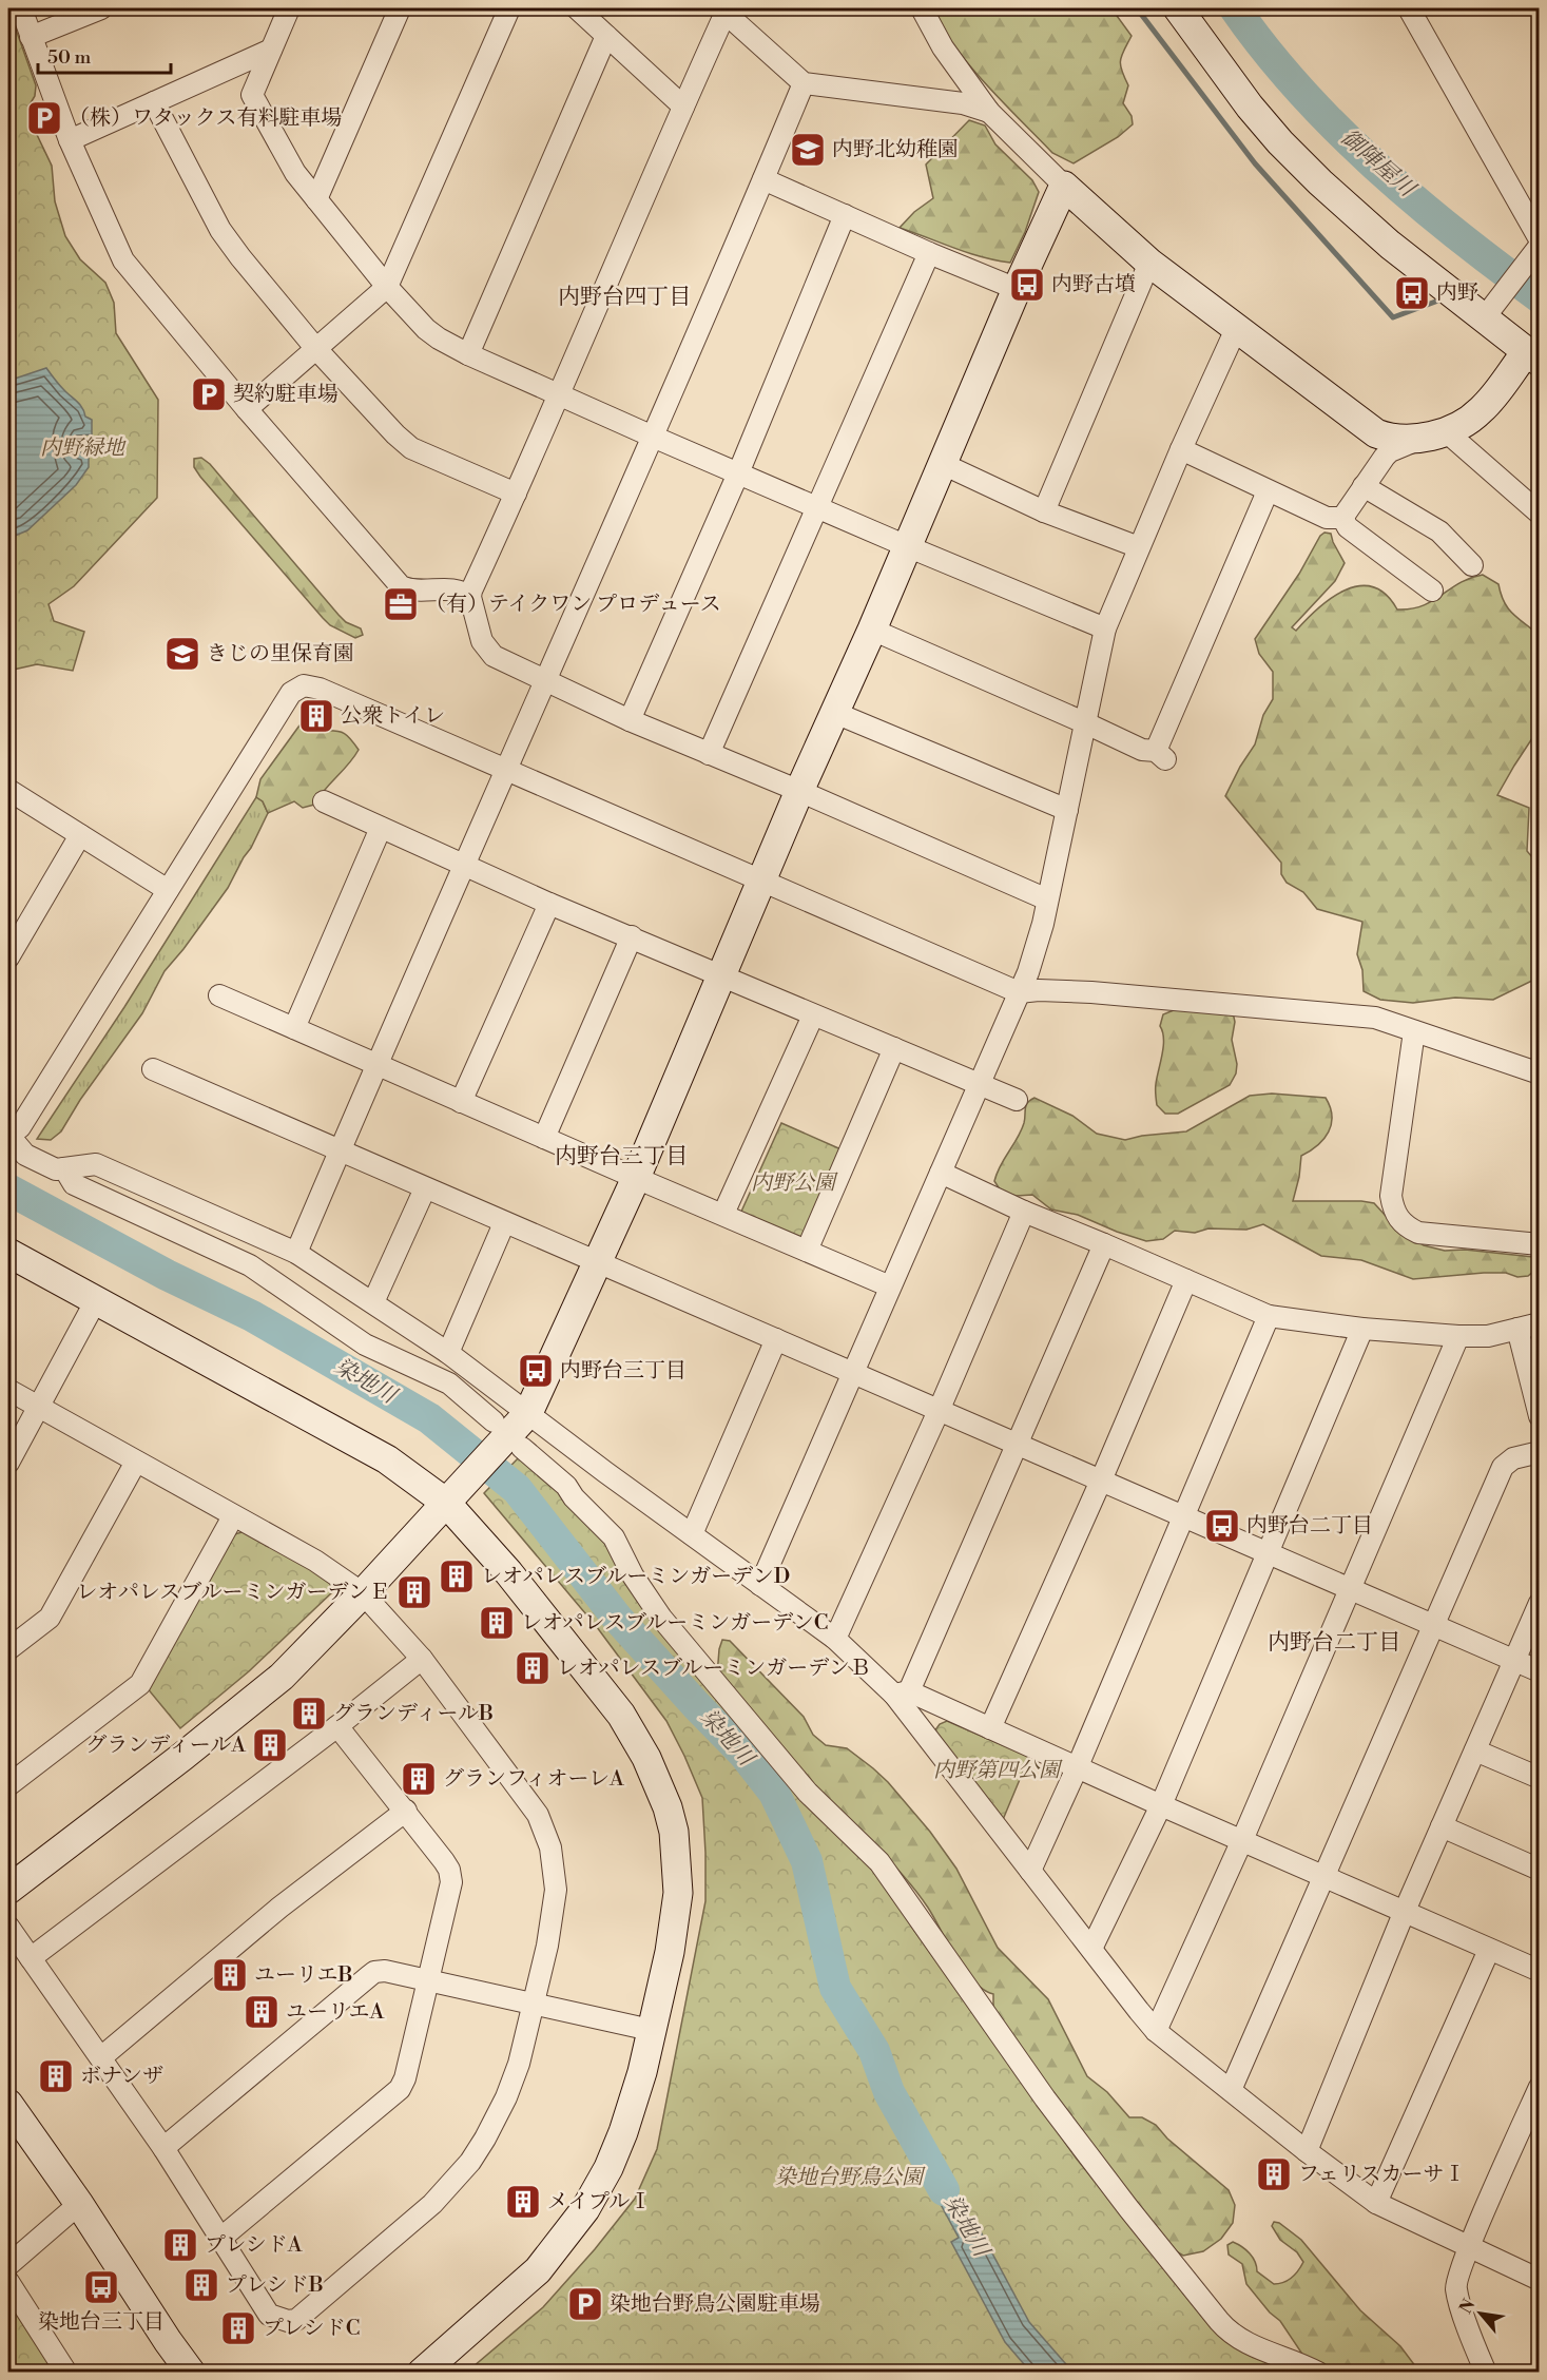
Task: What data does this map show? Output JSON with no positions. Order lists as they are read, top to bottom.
{
  "districts": ["内野台四丁目", "内野台三丁目", "内野台二丁目"],
  "water": ["御陣屋川", "染地川"],
  "parks": [
    "内野緑地",
    "内野公園",
    "内野第四公園",
    "染地台野鳥公園"
  ],
  "places": {
    "parking": ["（株）ワタックス有料駐車場", "契約駐車場", "染地台野鳥公園駐車場"],
    "school or university": ["内野北幼稚園", "きじの里保育園"],
    "bus stop": [
      "内野古墳",
      "内野",
      "内野台三丁目",
      "内野台二丁目",
      "染地台三丁目"
    ],
    "office": ["（有）テイクワン プロデュース"],
    "building": [
      "公衆トイレ",
      "レオパレスブルーミンガーデンD",
      "レオパレスブルーミンガーデンＥ",
      "レオパレスブルーミンガーデンC",
      "レオパレスブルーミンガーデンＢ",
      "グランディールB",
      "グランディールA",
      "グランフィオーレA",
      "ユーリエB",
      "ユーリエA",
      "ボナンザ",
      "フェリスカーサⅠ",
      "メイプルⅠ",
      "プレシドA",
      "プレシドB",
      "プレシドC"
    ]
  },
  "scale_bar": "50 m",
  "north": "top left"
}
